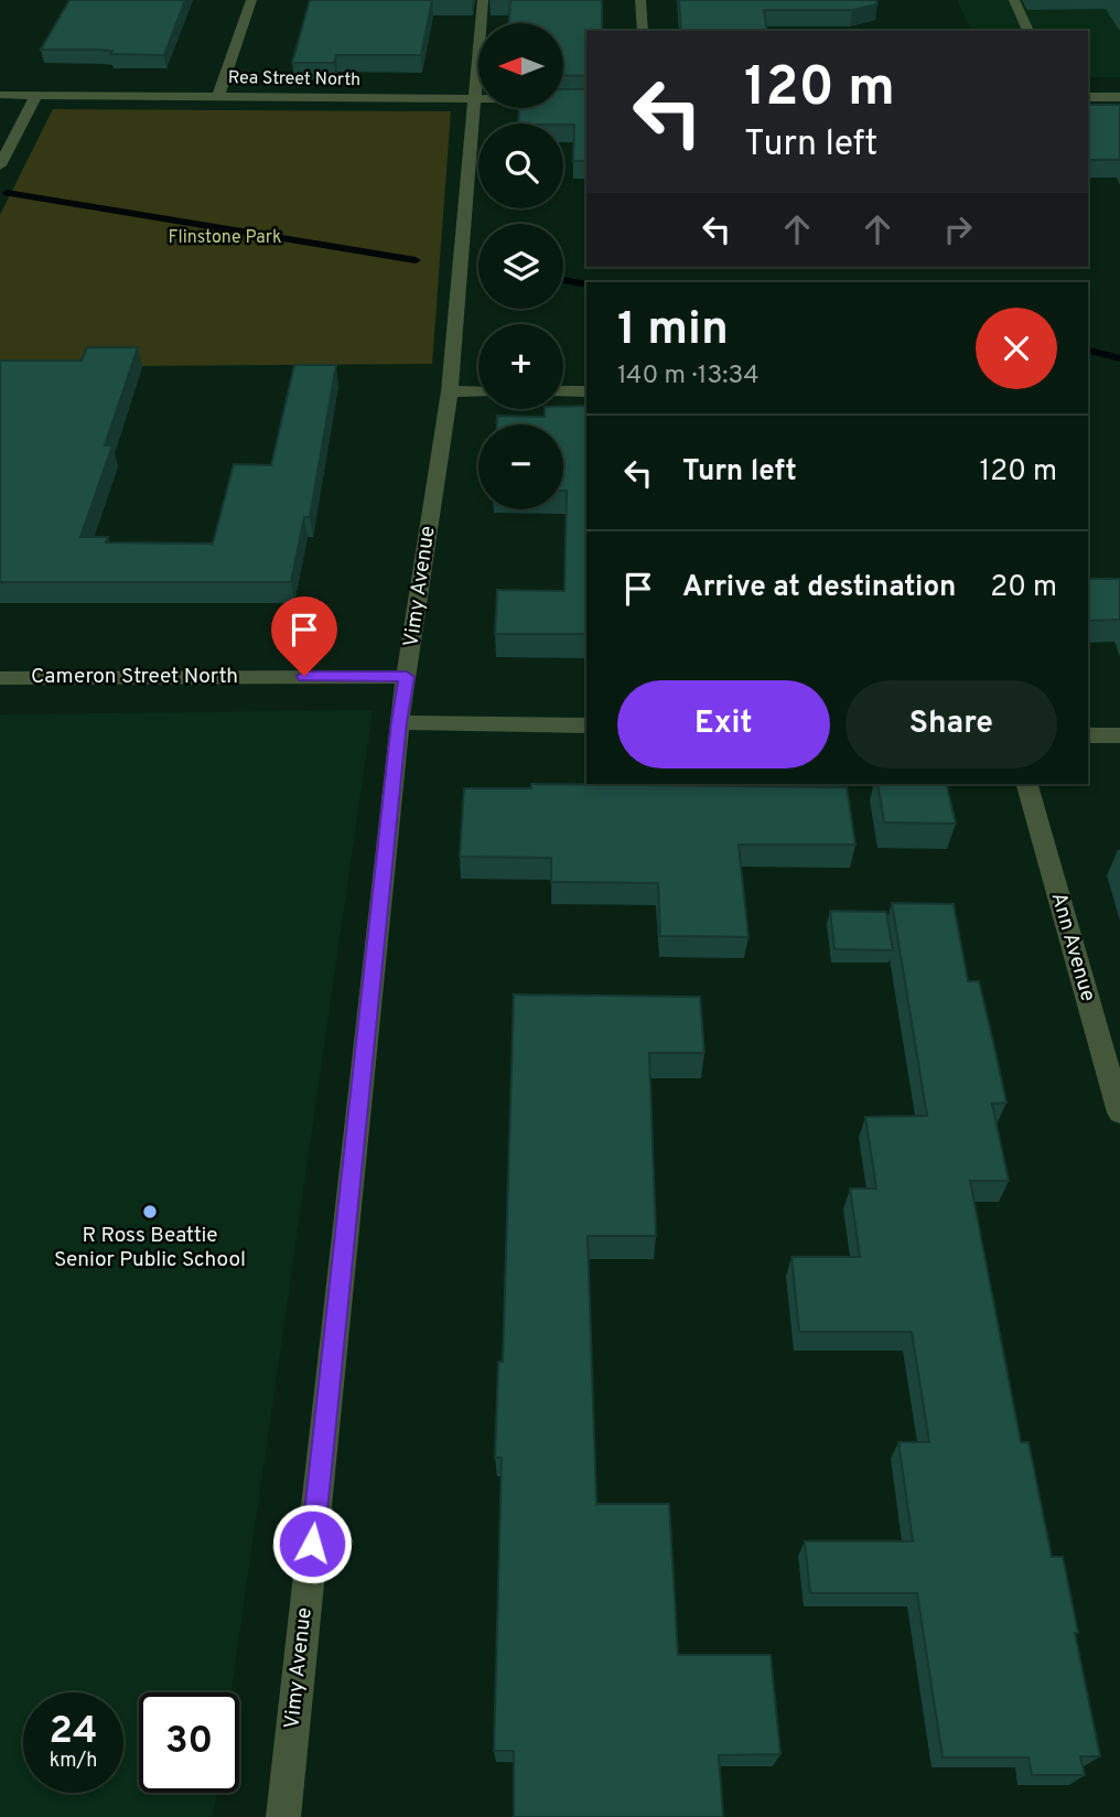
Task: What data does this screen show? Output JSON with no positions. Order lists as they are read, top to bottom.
{
  "streets": {
    "street": [
      "Rea Street North",
      "Vimy Avenue",
      "Cameron Street North",
      "Ann Avenue"
    ]
  },
  "crossings": [
    ["Rea Street North", "Vimy Avenue"],
    ["Vimy Avenue", "Cameron Street North"]
  ],
  "parks": ["Flinstone Park"],
  "places": ["R Ross Beattie Senior Public School"],
  "north": "left",
  "page": {
    "map_buttons": ["+", "−"],
    "turn": ["120 m", "Turn left"],
    "heading": ["1 min", "140 m · 13:34"],
    "list": [
      {
        "name": "Turn left",
        "value": "120 m"
      },
      {
        "name": "Arrive at destination",
        "value": "20 m"
      }
    ],
    "buttons": ["Exit", "Share"],
    "speed": "24 km/h",
    "limit": "30"
  }
}
